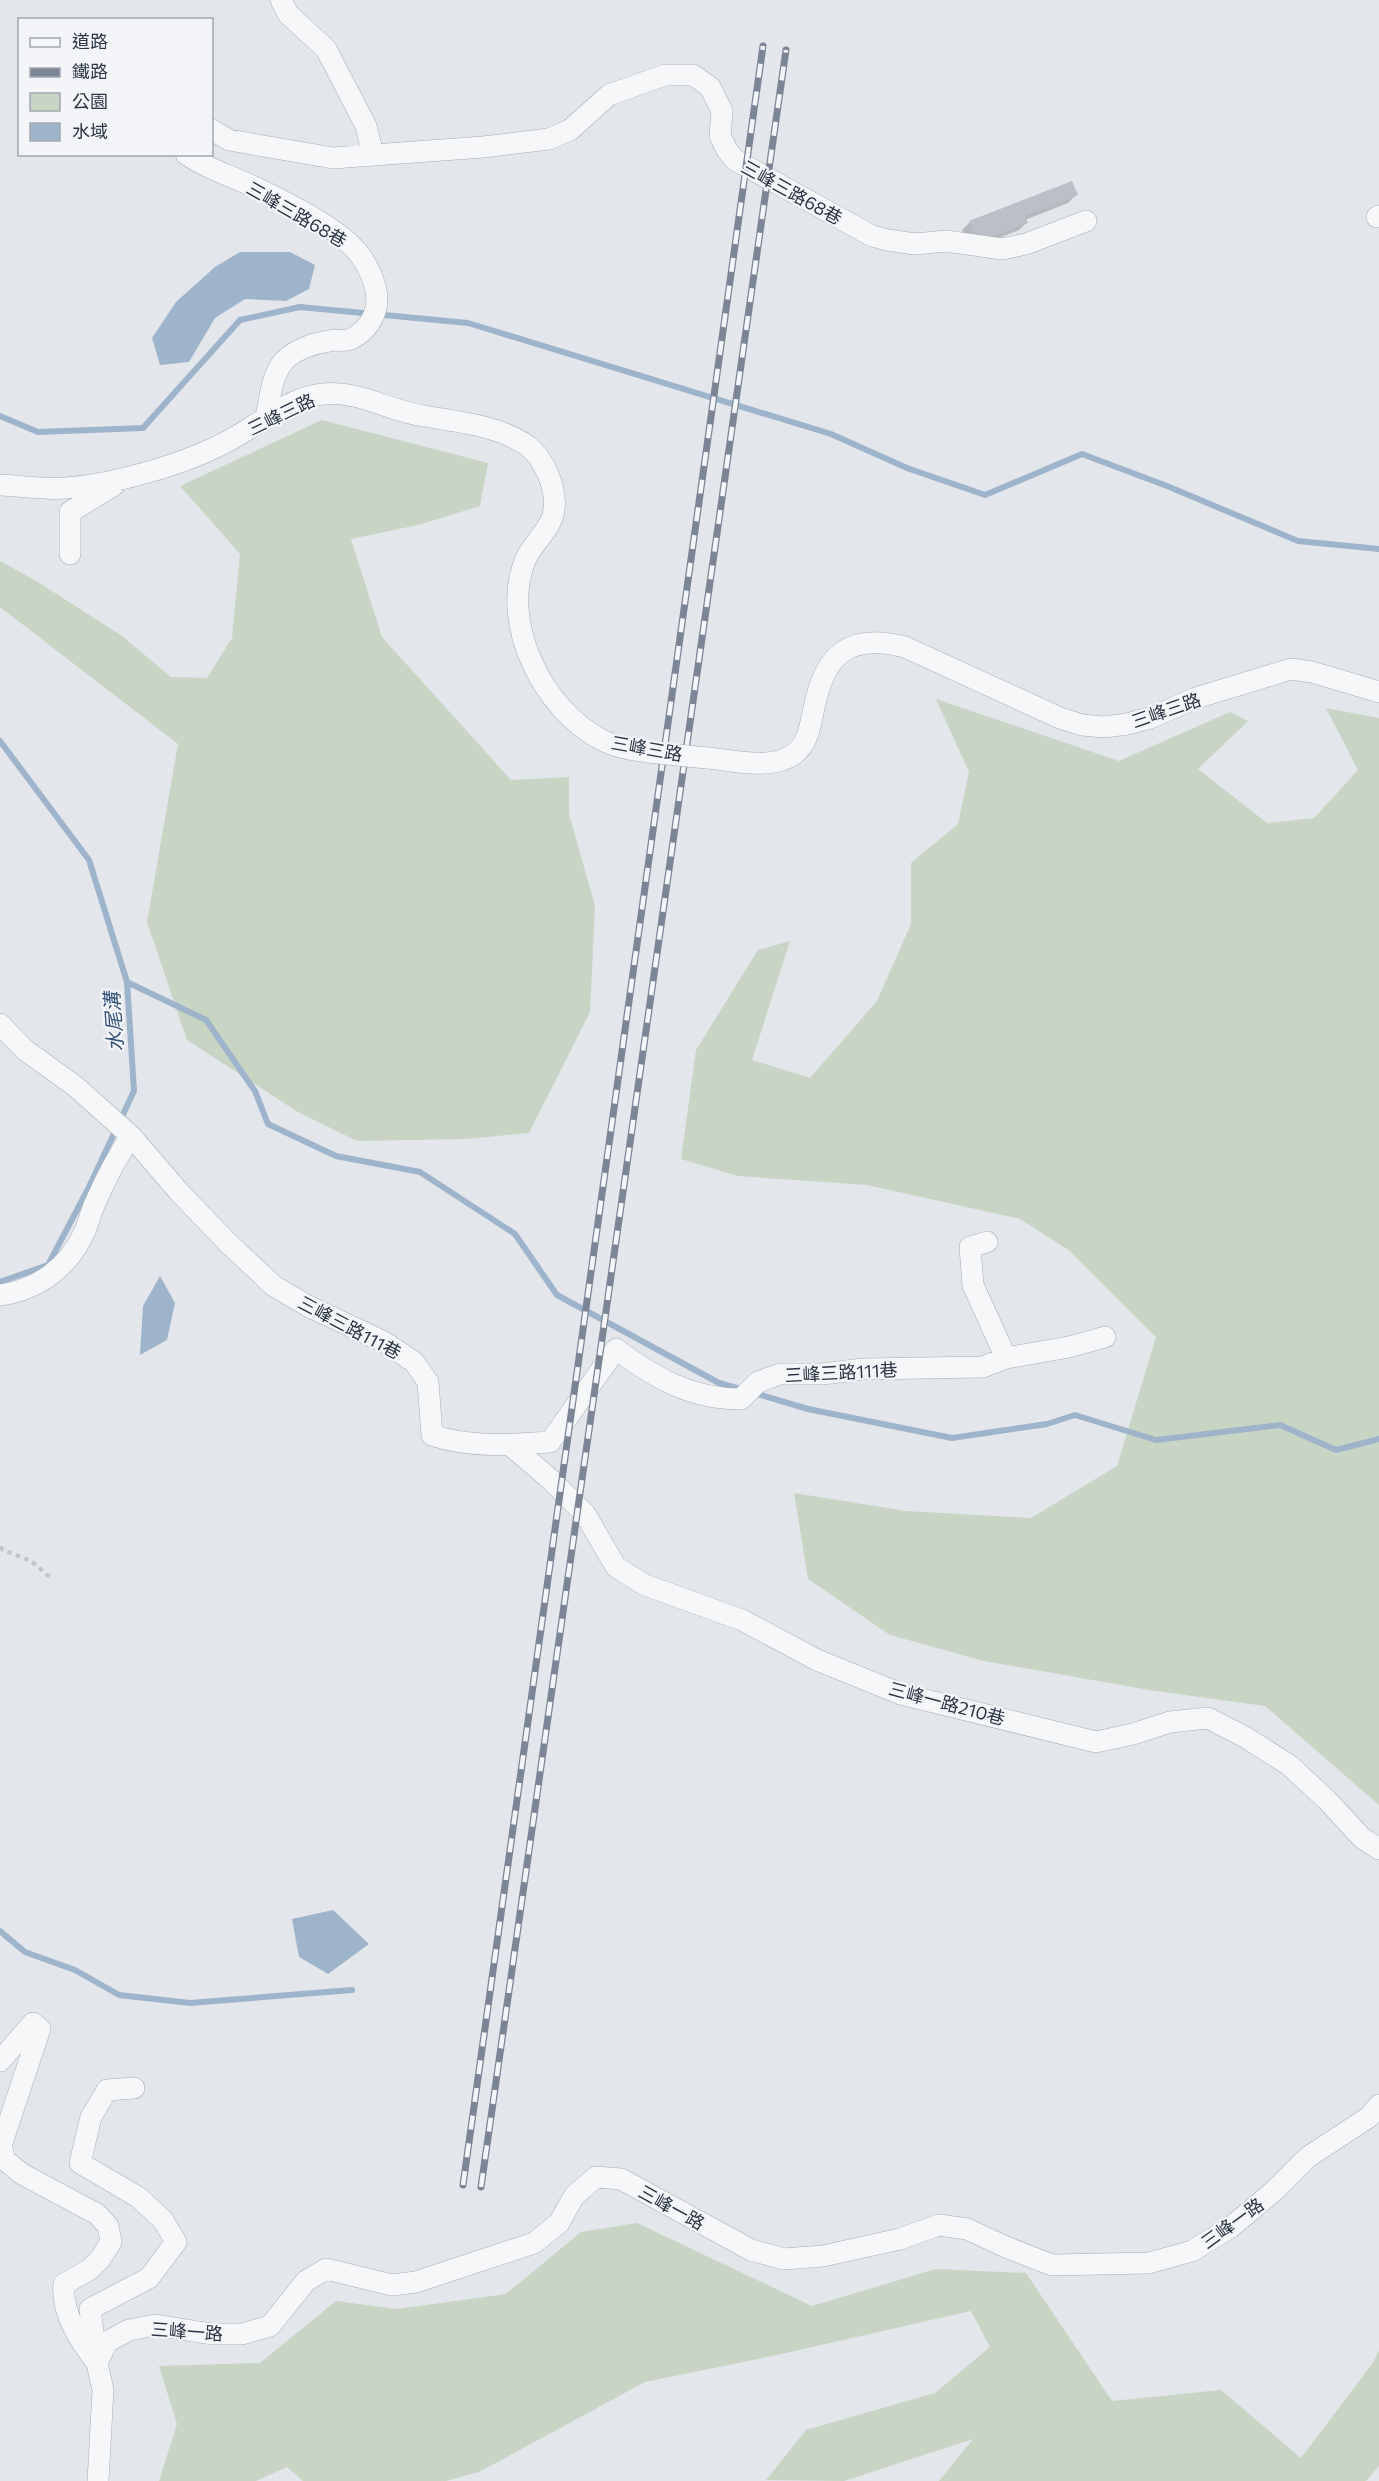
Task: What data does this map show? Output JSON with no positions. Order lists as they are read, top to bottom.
{
  "streets": {
    "street": [
      "三峰三路68巷",
      "三峰三路",
      "三峰三路111巷",
      "三峰一路210巷",
      "三峰一路"
    ]
  },
  "crossings": [
    ["三峰三路68巷", "三峰三路"],
    ["三峰三路111巷", "三峰一路210巷"]
  ],
  "water": ["水尾溝"],
  "legend": [
    "道路",
    "鐵路",
    "公園",
    "水域"
  ]
}
